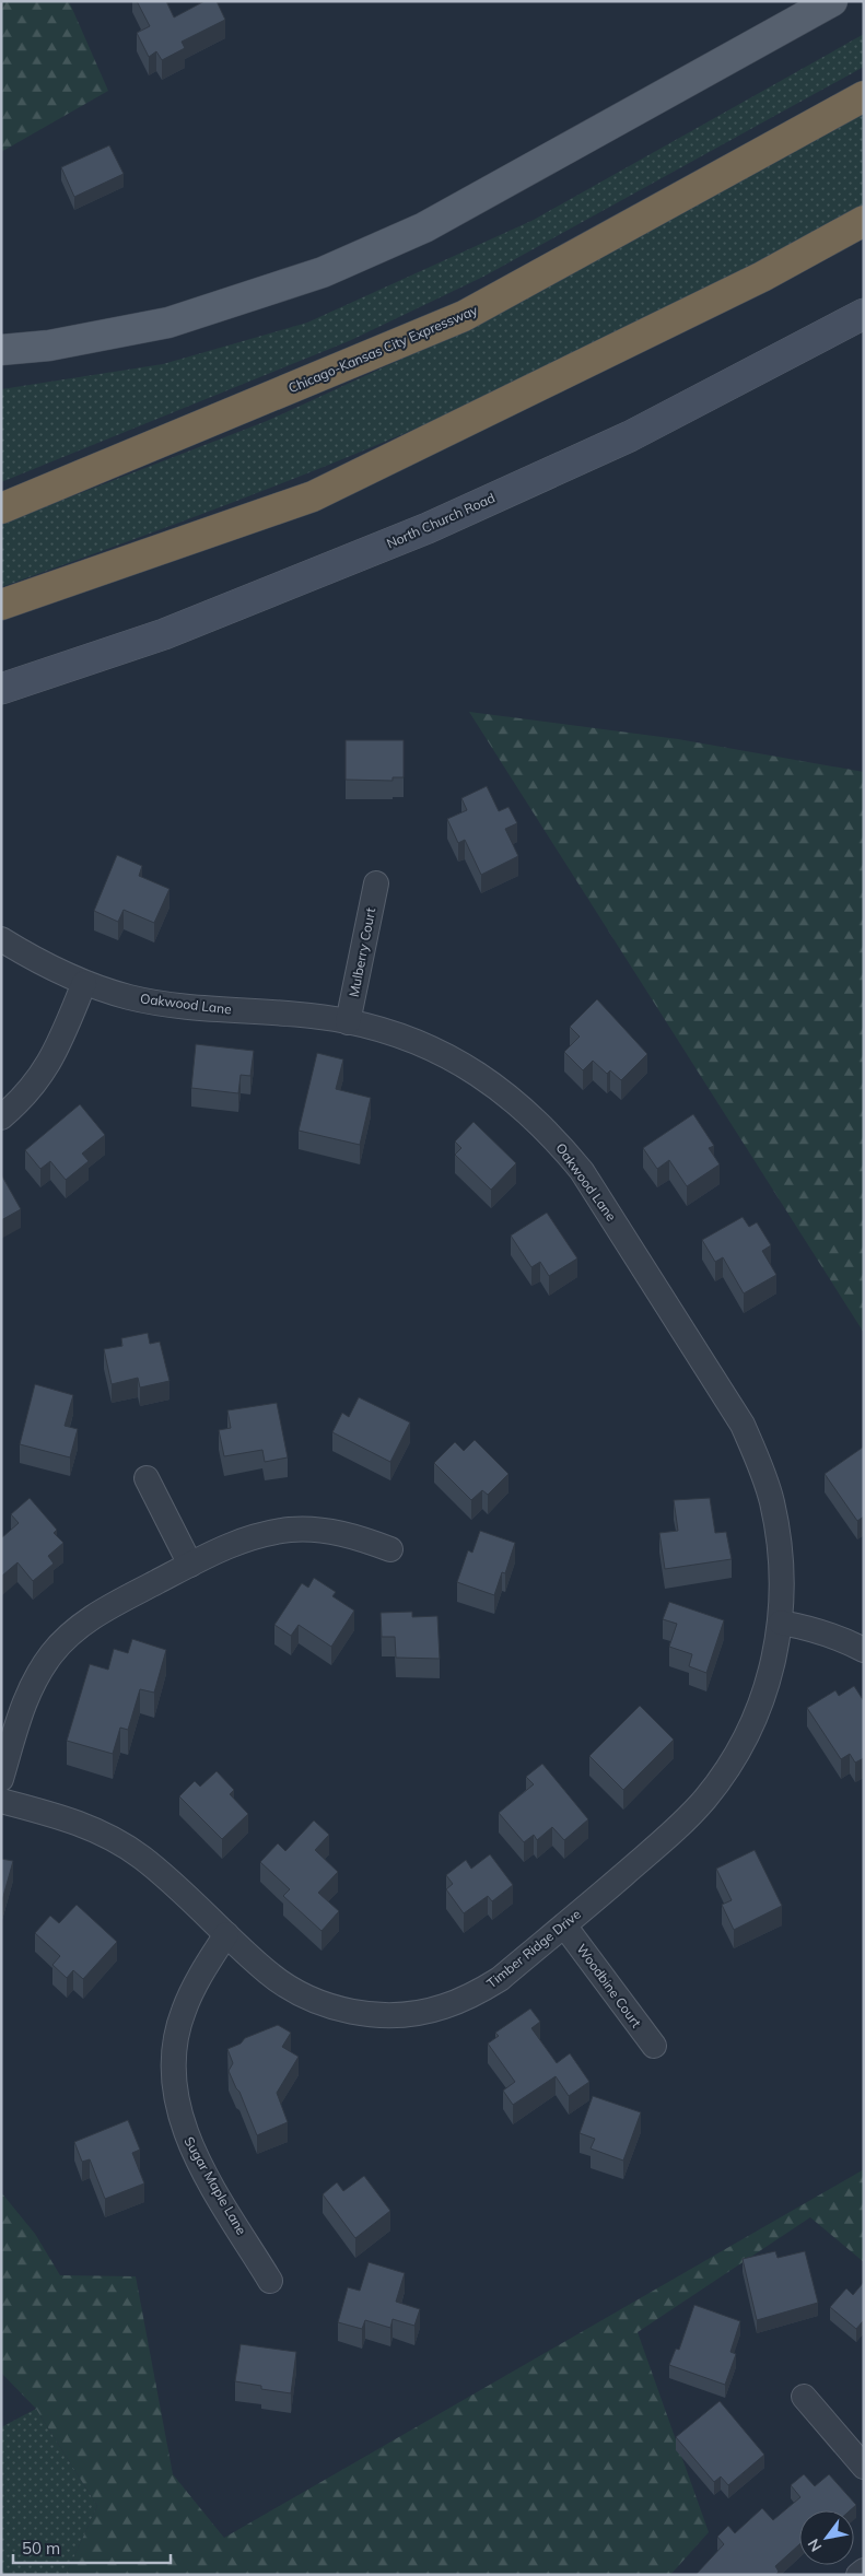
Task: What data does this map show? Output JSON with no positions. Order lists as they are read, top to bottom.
{
  "streets": {
    "highway": ["Chicago-Kansas City Expressway"],
    "main road": ["North Church Road"],
    "street": [
      "Mulberry Court",
      "Oakwood Lane",
      "Timber Ridge Drive",
      "Woodbine Court",
      "Sugar Maple Lane"
    ]
  },
  "crossings": [
    ["Mulberry Court", "Oakwood Lane"],
    ["Oakwood Lane", "Timber Ridge Drive"],
    ["Timber Ridge Drive", "Woodbine Court"],
    ["Timber Ridge Drive", "Sugar Maple Lane"]
  ],
  "scale_bar": "50 m",
  "north": "bottom left"
}
